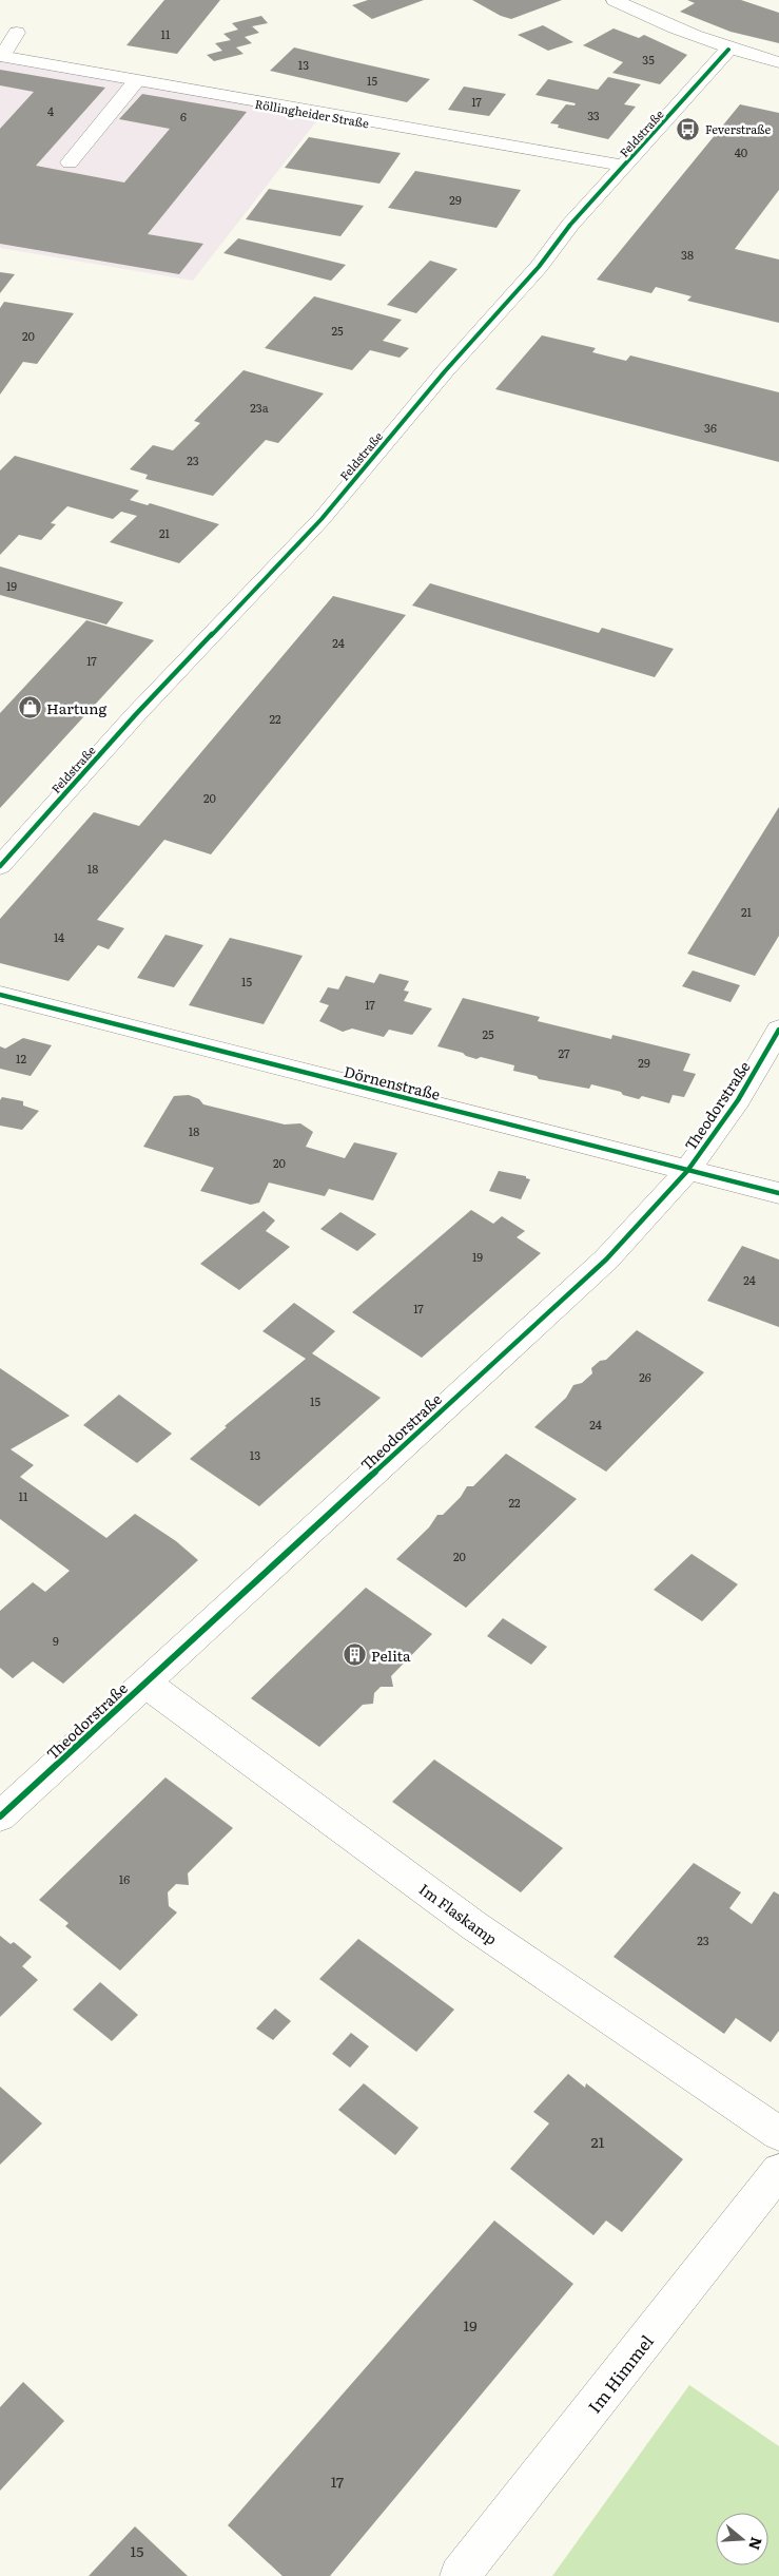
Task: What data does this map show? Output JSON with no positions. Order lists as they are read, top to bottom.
{
  "streets": {
    "street": [
      "Röllingheider Straße",
      "Feldstraße",
      "Dörnenstraße",
      "Theodorstraße",
      "Im Flaskamp",
      "Im Himmel"
    ]
  },
  "crossings": [
    ["Röllingheider Straße", "Feldstraße"],
    ["Dörnenstraße", "Theodorstraße"],
    ["Theodorstraße", "Im Flaskamp"]
  ],
  "places": {
    "bus stop": ["Feverstraße"],
    "shop": ["Hartung"],
    "building": ["Pelita"]
  },
  "house_numbers": [
    "11",
    "35",
    "13",
    "15",
    "17",
    "4",
    "33",
    "6",
    "40",
    "29",
    "38",
    "25",
    "20",
    "23a",
    "36",
    "23",
    "21",
    "19",
    "24",
    "17",
    "22",
    "20",
    "18",
    "21",
    "14",
    "15",
    "17",
    "25",
    "27",
    "12",
    "29",
    "18",
    "20",
    "19",
    "24",
    "17",
    "26",
    "15",
    "24",
    "13",
    "11",
    "22",
    "20",
    "9",
    "16",
    "23",
    "21",
    "19",
    "17",
    "15"
  ],
  "north": "right"
}
